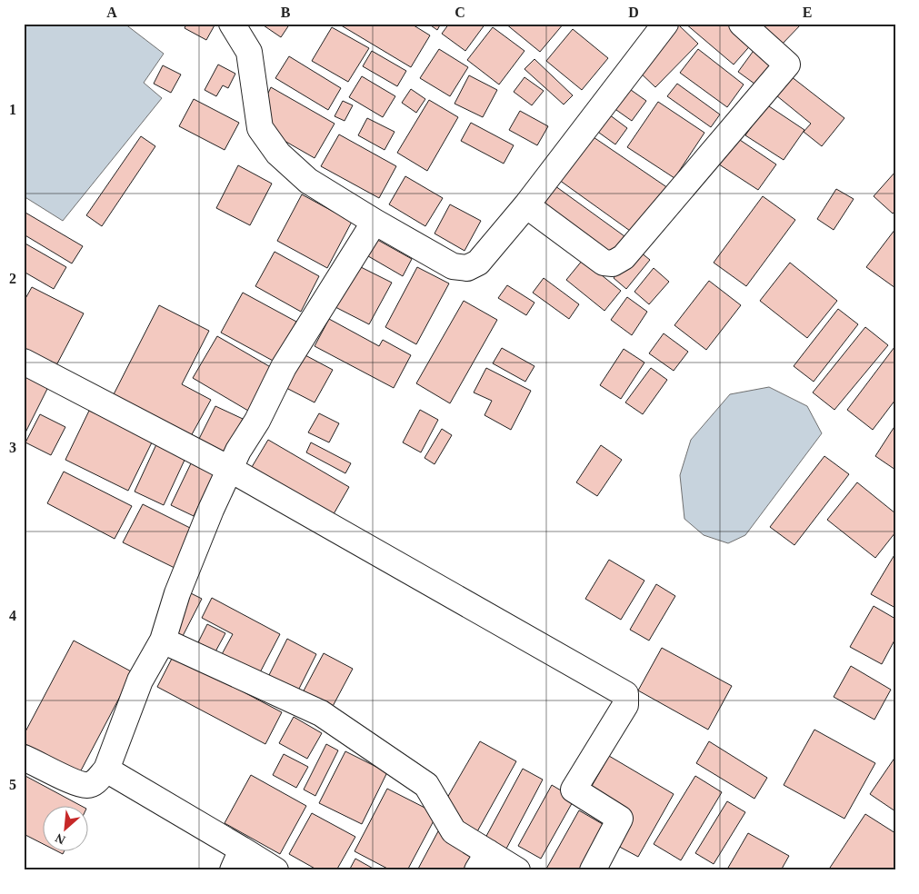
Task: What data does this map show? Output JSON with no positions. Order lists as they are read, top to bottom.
{
  "north": "bottom left",
  "grid": {
    "columns": [
      "A",
      "B",
      "C",
      "D",
      "E"
    ],
    "rows": [
      "1",
      "2",
      "3",
      "4",
      "5"
    ]
  }
}
